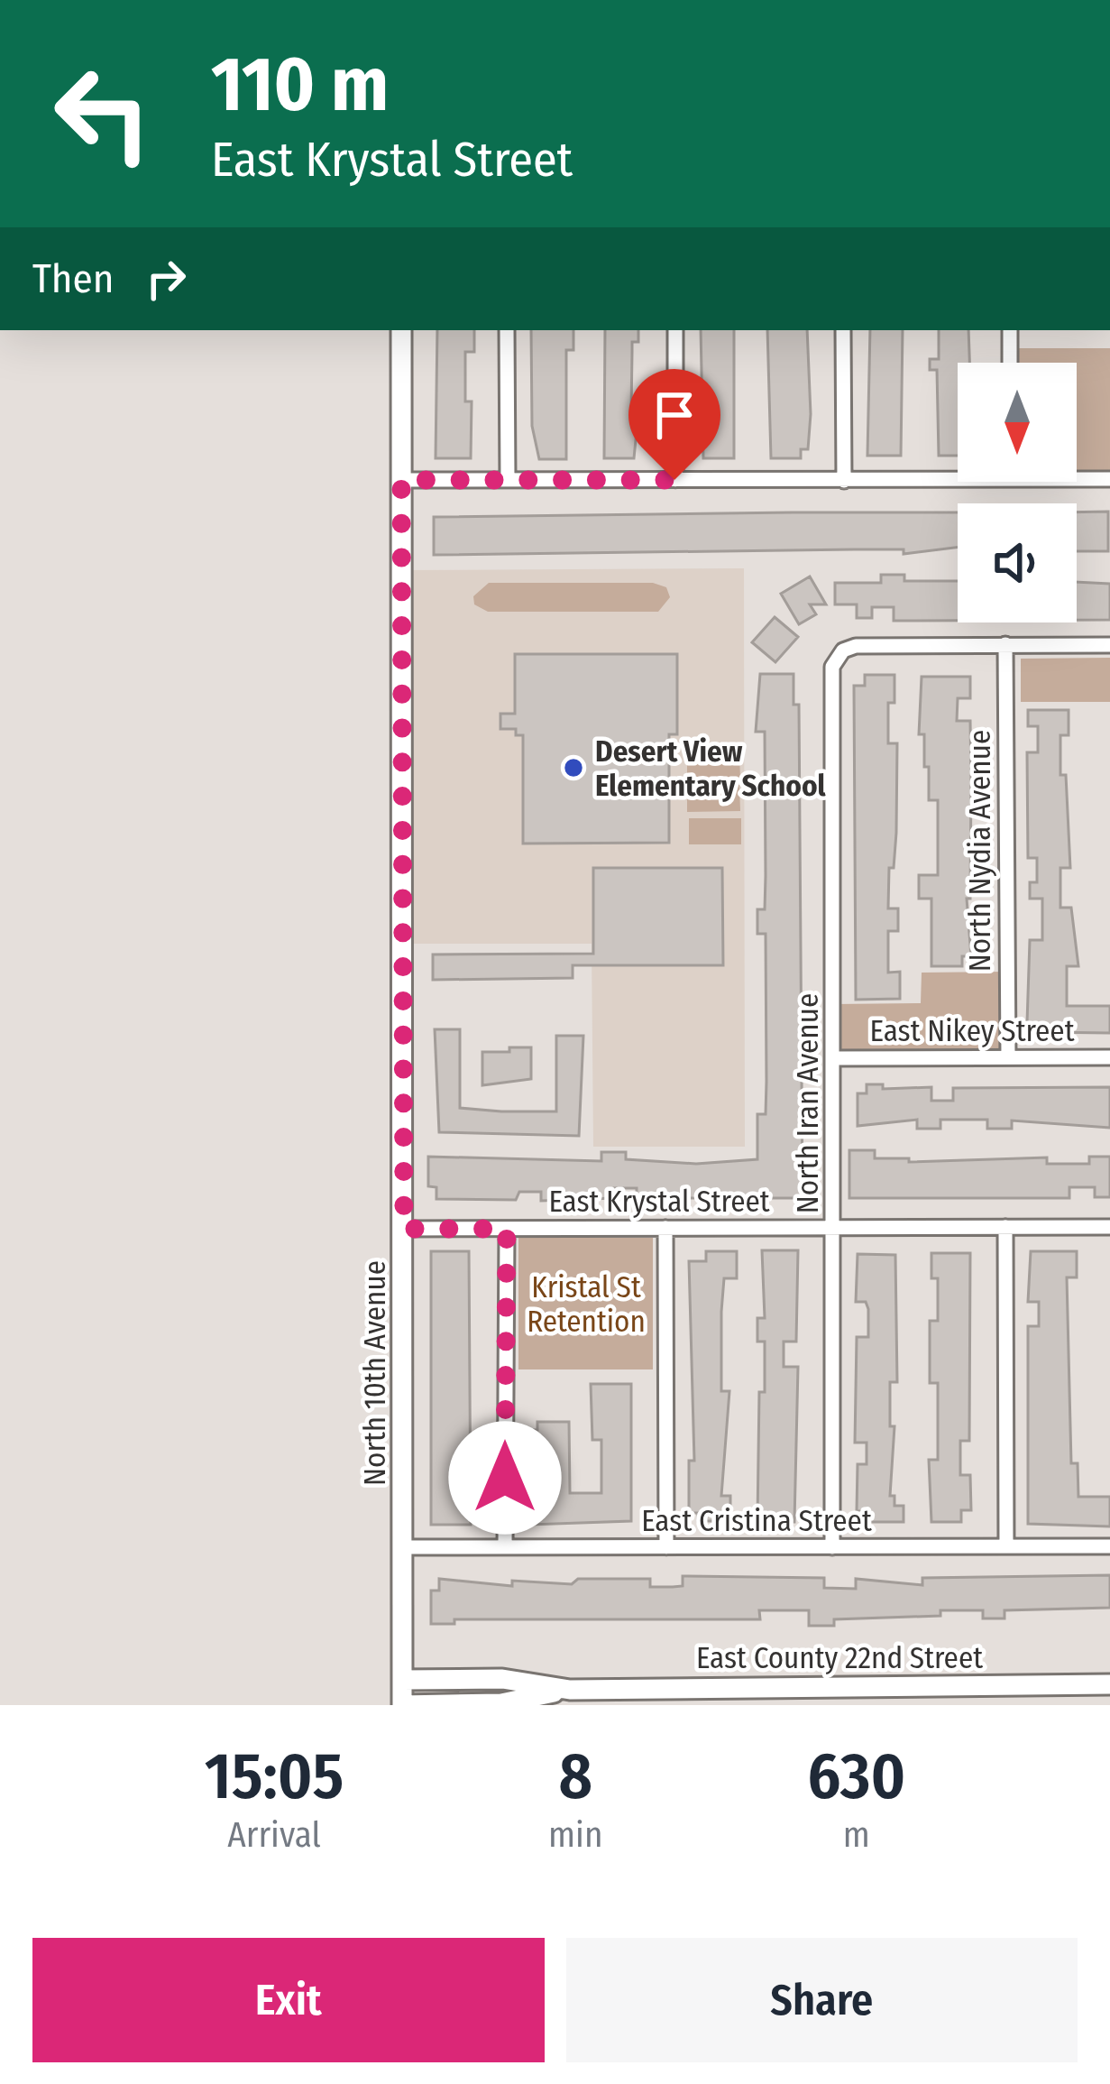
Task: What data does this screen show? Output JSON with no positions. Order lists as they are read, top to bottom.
{
  "streets": {
    "main road": ["North 10th Avenue", "East County 22nd Street"],
    "street": [
      "North Nydia Avenue",
      "East Nikey Street",
      "North Iran Avenue",
      "East Krystal Street",
      "East Cristina Street"
    ]
  },
  "crossings": [
    ["North Nydia Avenue", "East Nikey Street"],
    ["North Nydia Avenue", "North Iran Avenue"],
    ["East Nikey Street", "North Iran Avenue"],
    ["North Iran Avenue", "East Krystal Street"],
    ["North Iran Avenue", "East Cristina Street"],
    ["East Krystal Street", "North 10th Avenue"],
    ["North 10th Avenue", "East Cristina Street"],
    ["North 10th Avenue", "East County 22nd Street"]
  ],
  "parks": ["Kristal St Retention"],
  "places": ["Desert View Elementary School"],
  "north": "bottom",
  "page": {
    "turn": ["110 m", "East Krystal Street"],
    "then": "Then",
    "eta": [
      "15:05",
      "Arrival",
      "8",
      "min",
      "630",
      "m"
    ],
    "buttons": ["Exit", "Share"]
  }
}
